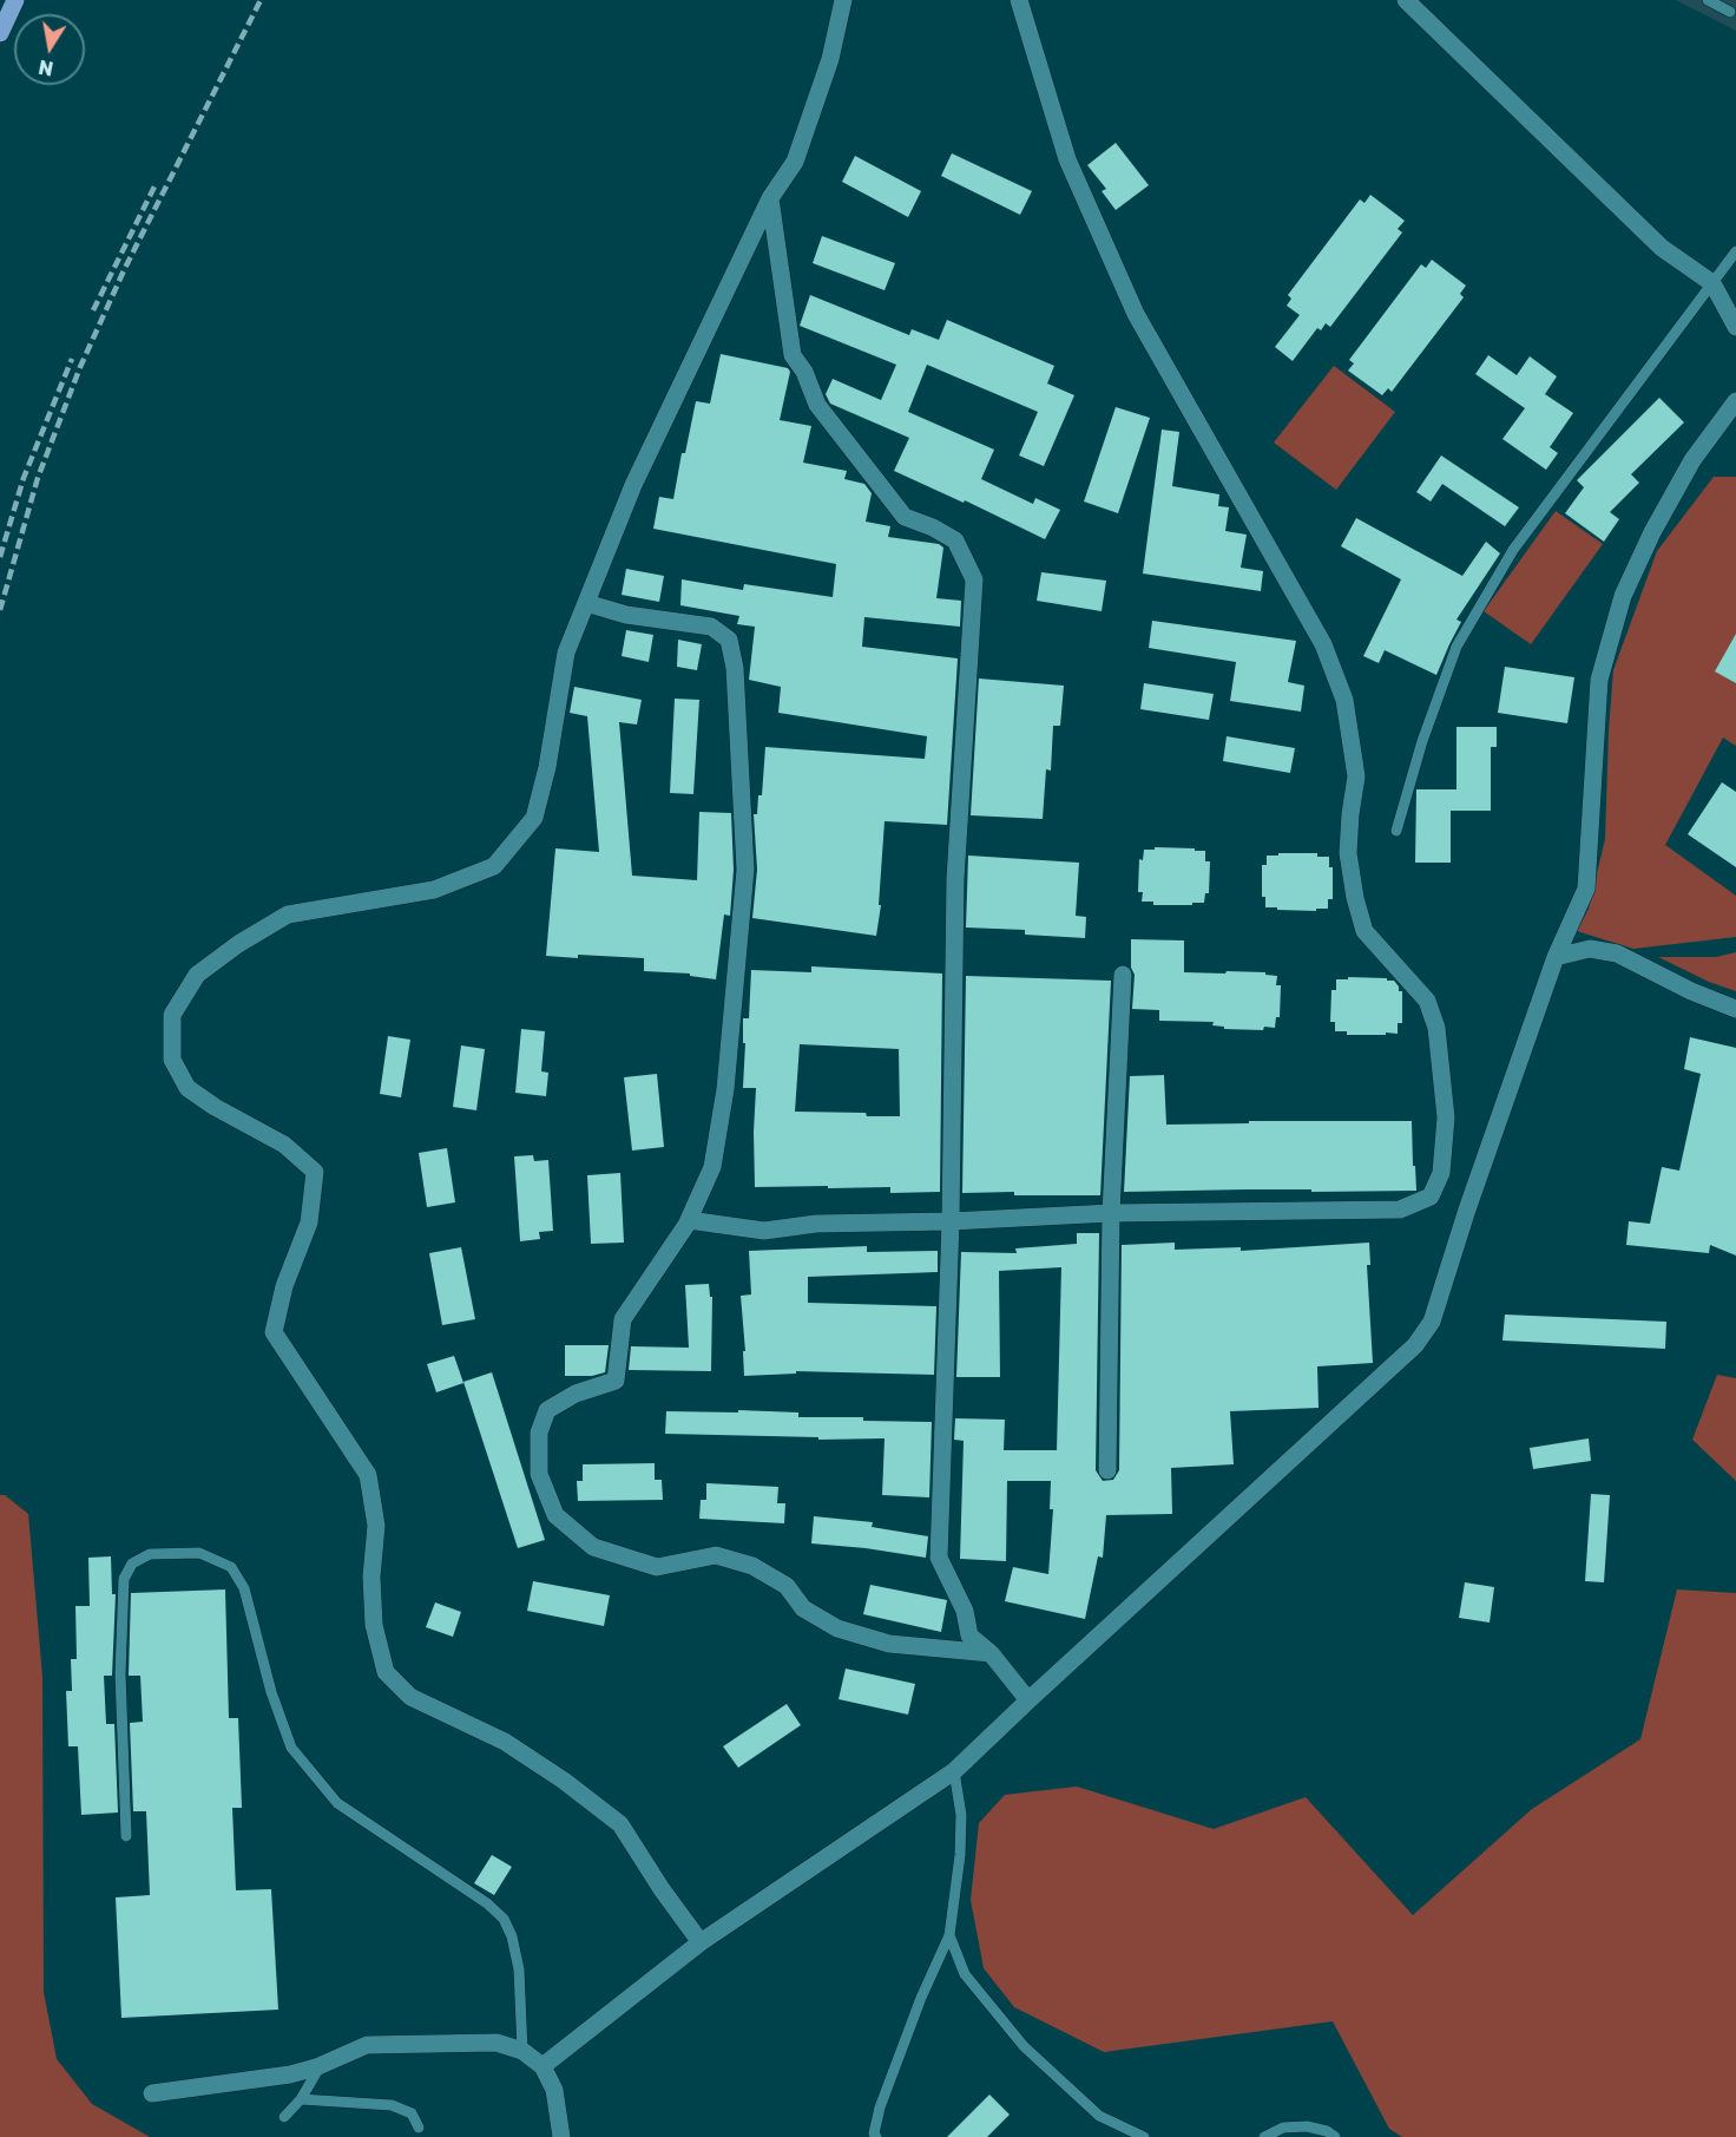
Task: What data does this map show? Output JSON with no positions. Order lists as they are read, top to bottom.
{
  "north": "bottom"
}
